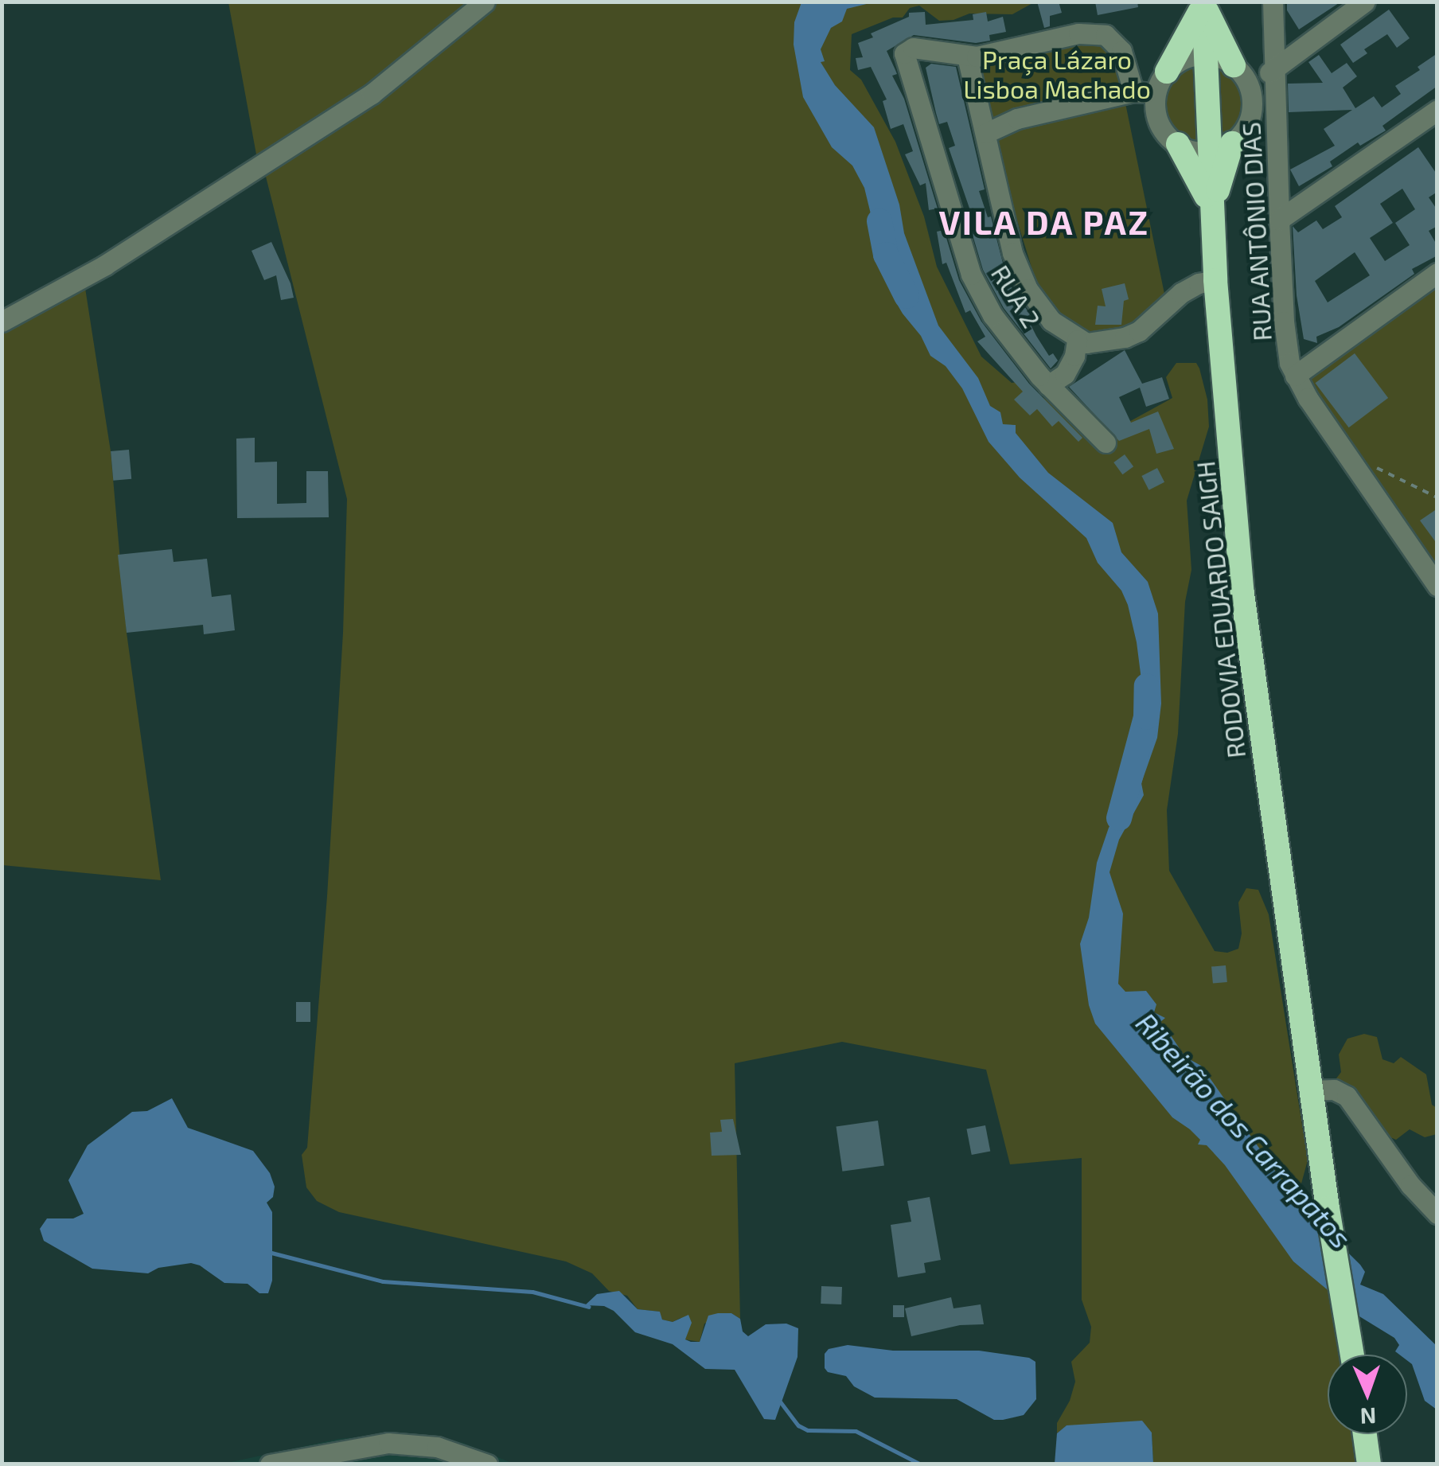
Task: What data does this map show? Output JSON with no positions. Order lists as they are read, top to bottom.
{
  "streets": {
    "highway": ["RODOVIA EDUARDO SAIGH"],
    "street": ["RUA ANTÔNIO DIAS", "RUA 2"]
  },
  "districts": ["VILA DA PAZ"],
  "water": ["Ribeirão dos Carrapatos"],
  "parks": ["Praça Lázaro Lisboa Machado"],
  "north": "bottom"
}
